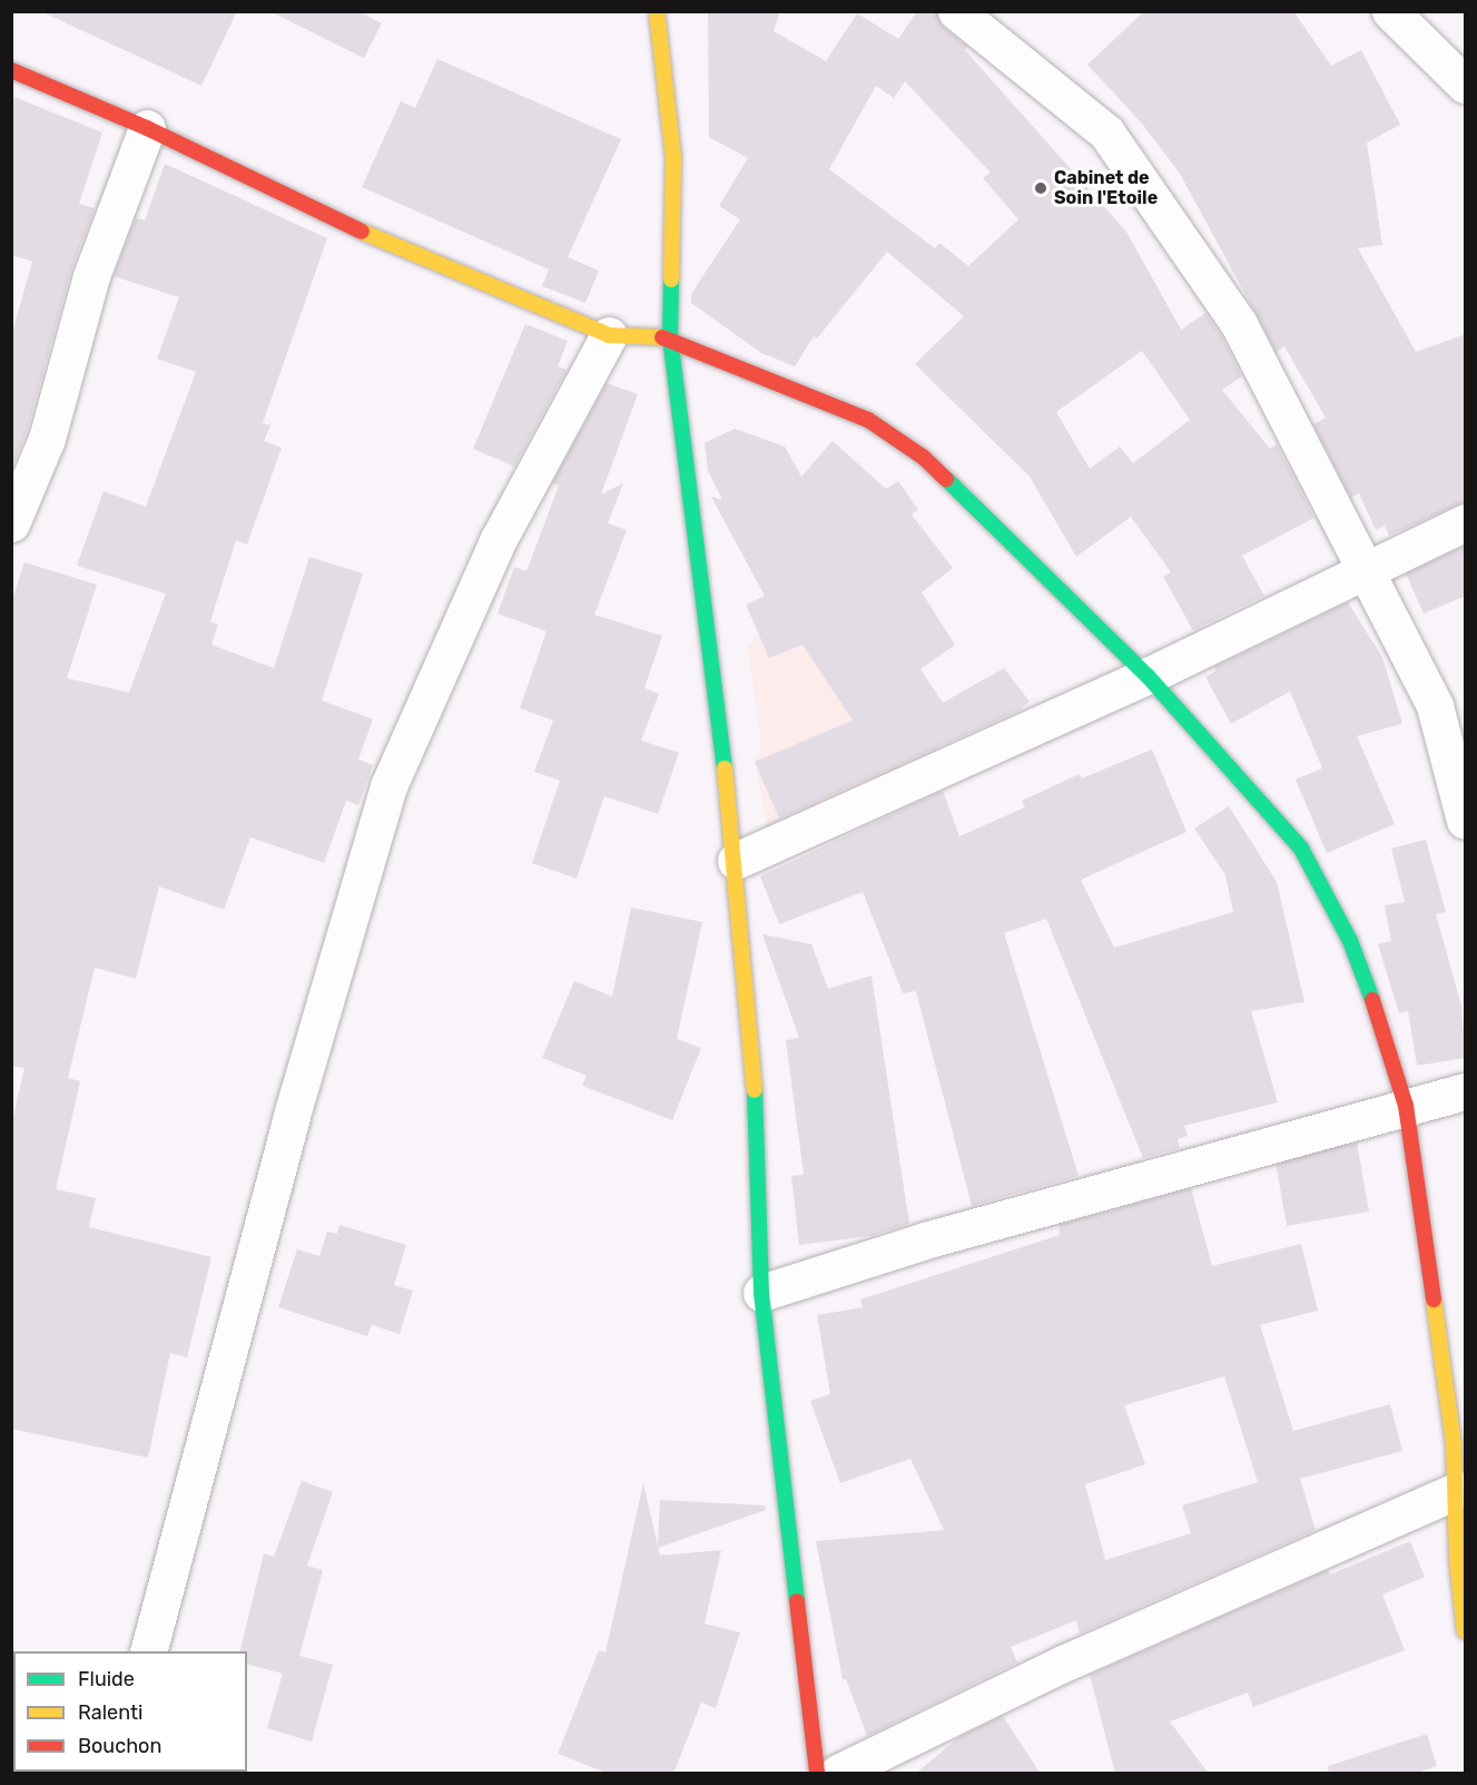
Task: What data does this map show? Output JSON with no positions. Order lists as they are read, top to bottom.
{
  "places": ["Cabinet de Soin l'Etoile"],
  "legend": ["Fluide", "Ralenti", "Bouchon"]
}
